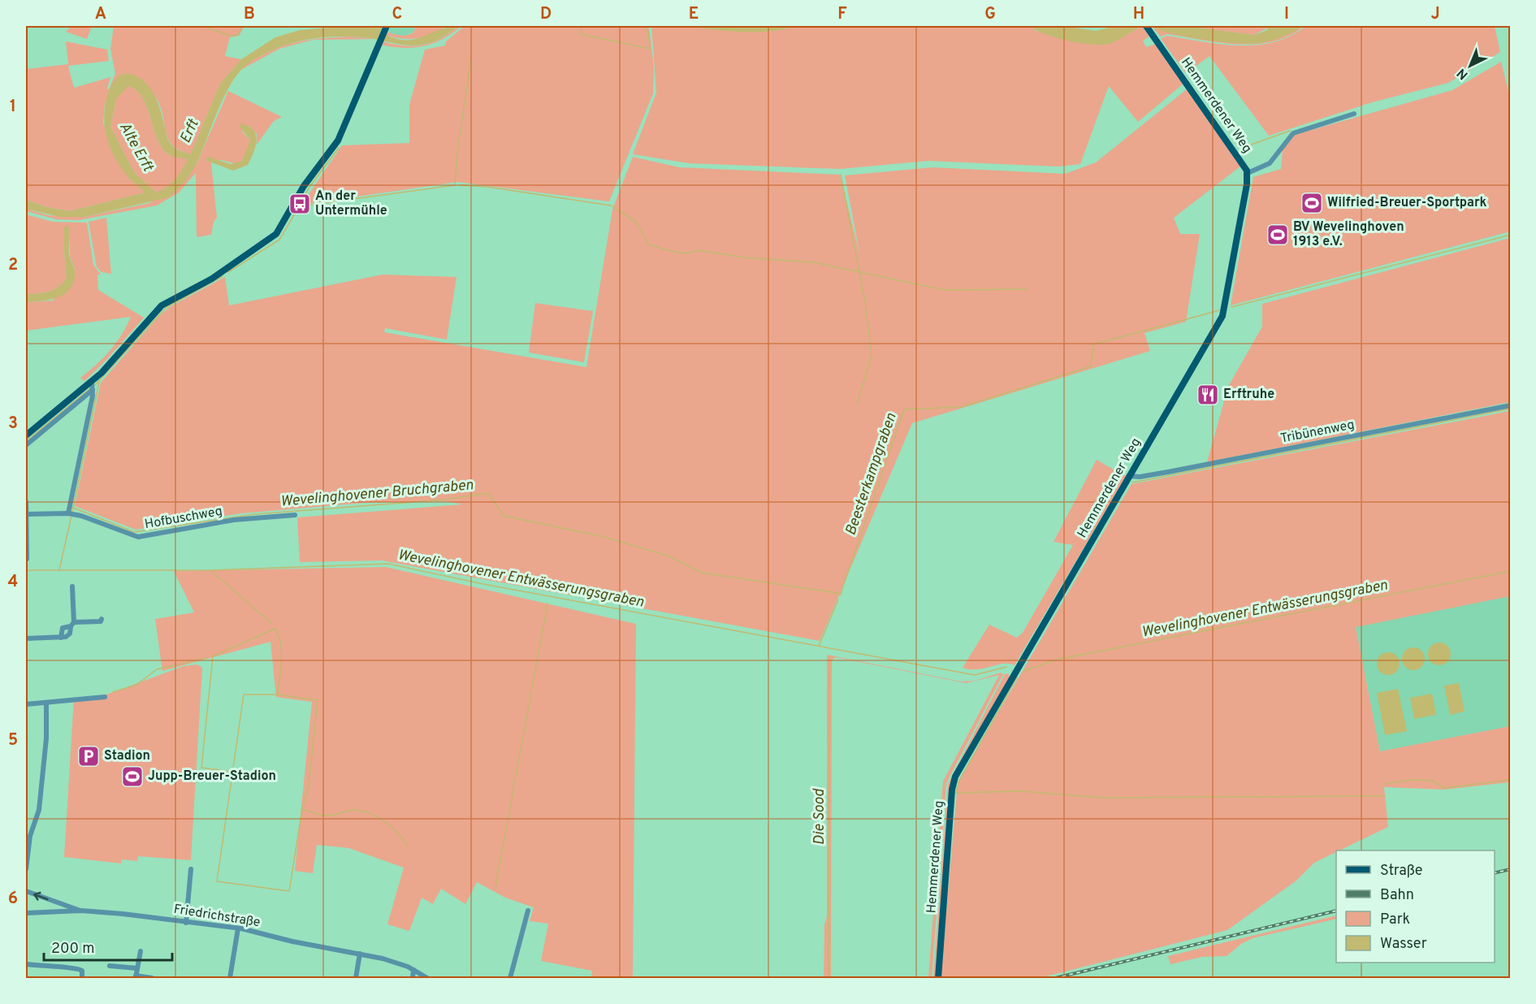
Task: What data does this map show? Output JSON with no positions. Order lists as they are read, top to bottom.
{
  "streets": {
    "main road": ["Hemmerdener Weg"],
    "street": ["Tribünenweg", "Hofbuschweg", "Friedrichstraße"]
  },
  "crossings": [
    ["Hemmerdener Weg", "Tribünenweg"]
  ],
  "water": [
    "Erft",
    "Alte Erft",
    "Beesterkampgraben",
    "Wevelinghovener Bruchgraben",
    "Wevelinghovener Entwässerungsgraben",
    "Die Sood"
  ],
  "places": {
    "sports": ["Wilfried-Breuer-Sportpark", "BV Wevelinghoven 1913 e.V.", "Jupp-Breuer-Stadion"],
    "bus stop": ["An der Untermühle"],
    "restaurant": ["Erftruhe"],
    "parking": ["Stadion"]
  },
  "legend": [
    "Straße",
    "Bahn",
    "Park",
    "Wasser"
  ],
  "scale_bar": "200 m",
  "north": "bottom left",
  "grid": {
    "columns": [
      "A",
      "B",
      "C",
      "D",
      "E",
      "F",
      "G",
      "H",
      "I",
      "J"
    ],
    "rows": [
      "1",
      "2",
      "3",
      "4",
      "5",
      "6"
    ]
  }
}
